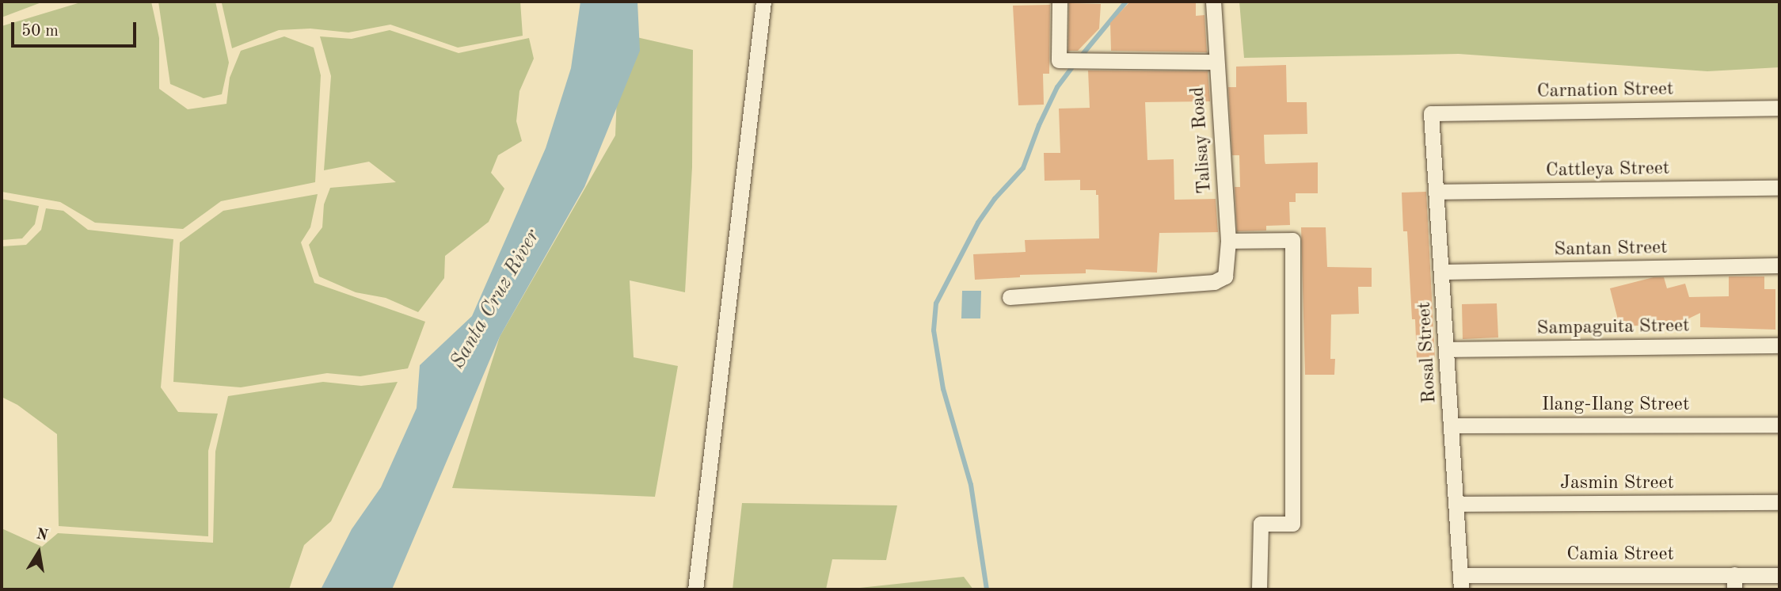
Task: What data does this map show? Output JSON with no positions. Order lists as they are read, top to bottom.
{
  "streets": {
    "street": [
      "Carnation Street",
      "Talisay Road",
      "Cattleya Street",
      "Santan Street",
      "Sampaguita Street",
      "Rosal Street",
      "Ilang-Ilang Street",
      "Jasmin Street",
      "Camia Street"
    ]
  },
  "crossings": [
    ["Carnation Street", "Rosal Street"],
    ["Cattleya Street", "Rosal Street"],
    ["Santan Street", "Rosal Street"],
    ["Sampaguita Street", "Rosal Street"],
    ["Rosal Street", "Ilang-Ilang Street"],
    ["Rosal Street", "Jasmin Street"],
    ["Rosal Street", "Camia Street"]
  ],
  "water": ["Santa Cruz River"],
  "scale_bar": "50 m",
  "north": "top"
}
